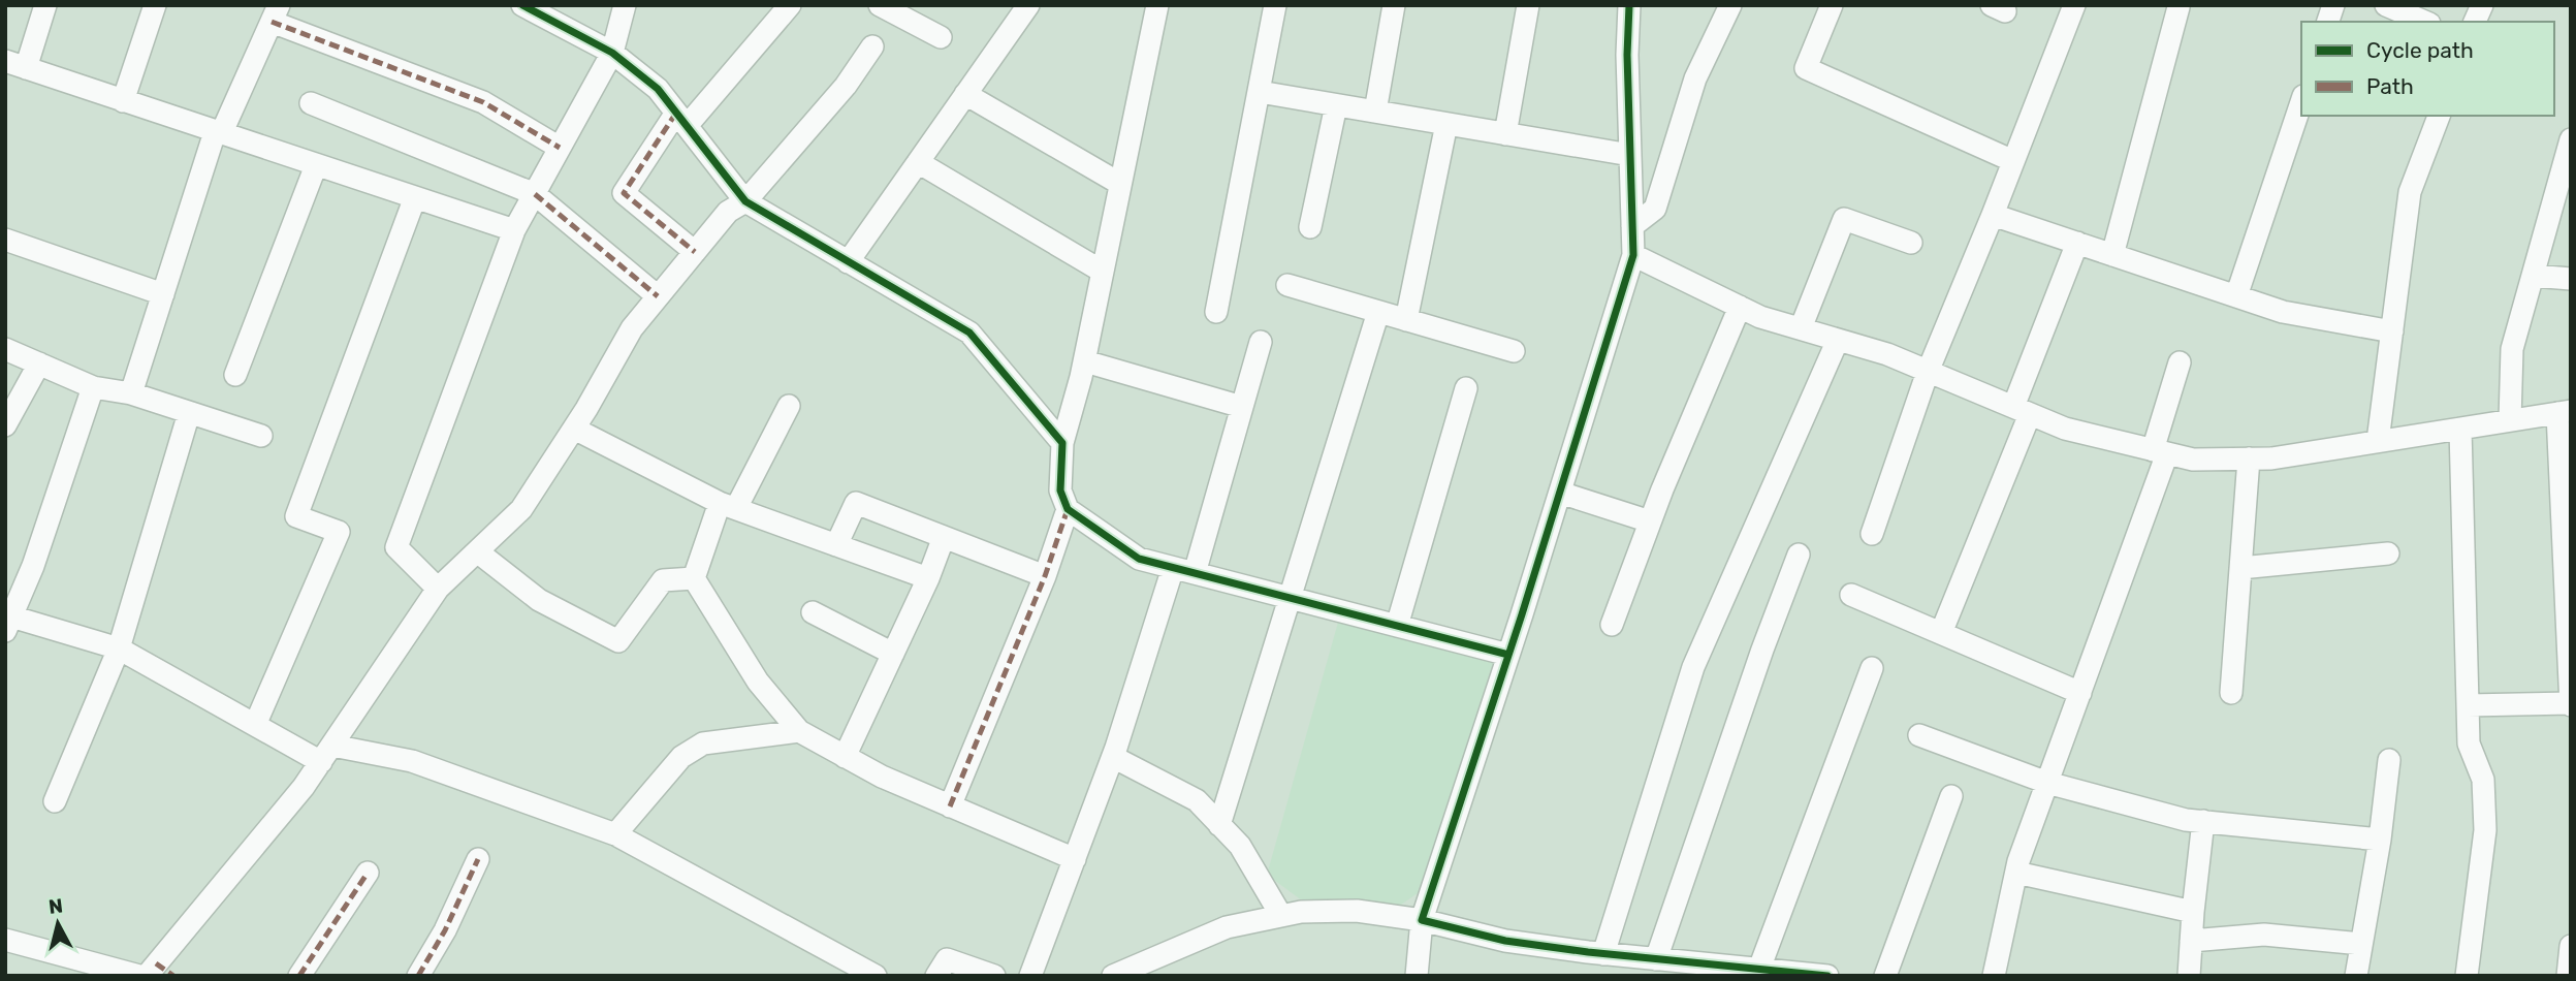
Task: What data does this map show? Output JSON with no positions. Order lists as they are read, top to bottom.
{
  "legend": ["Cycle path", "Path"],
  "north": "top"
}
